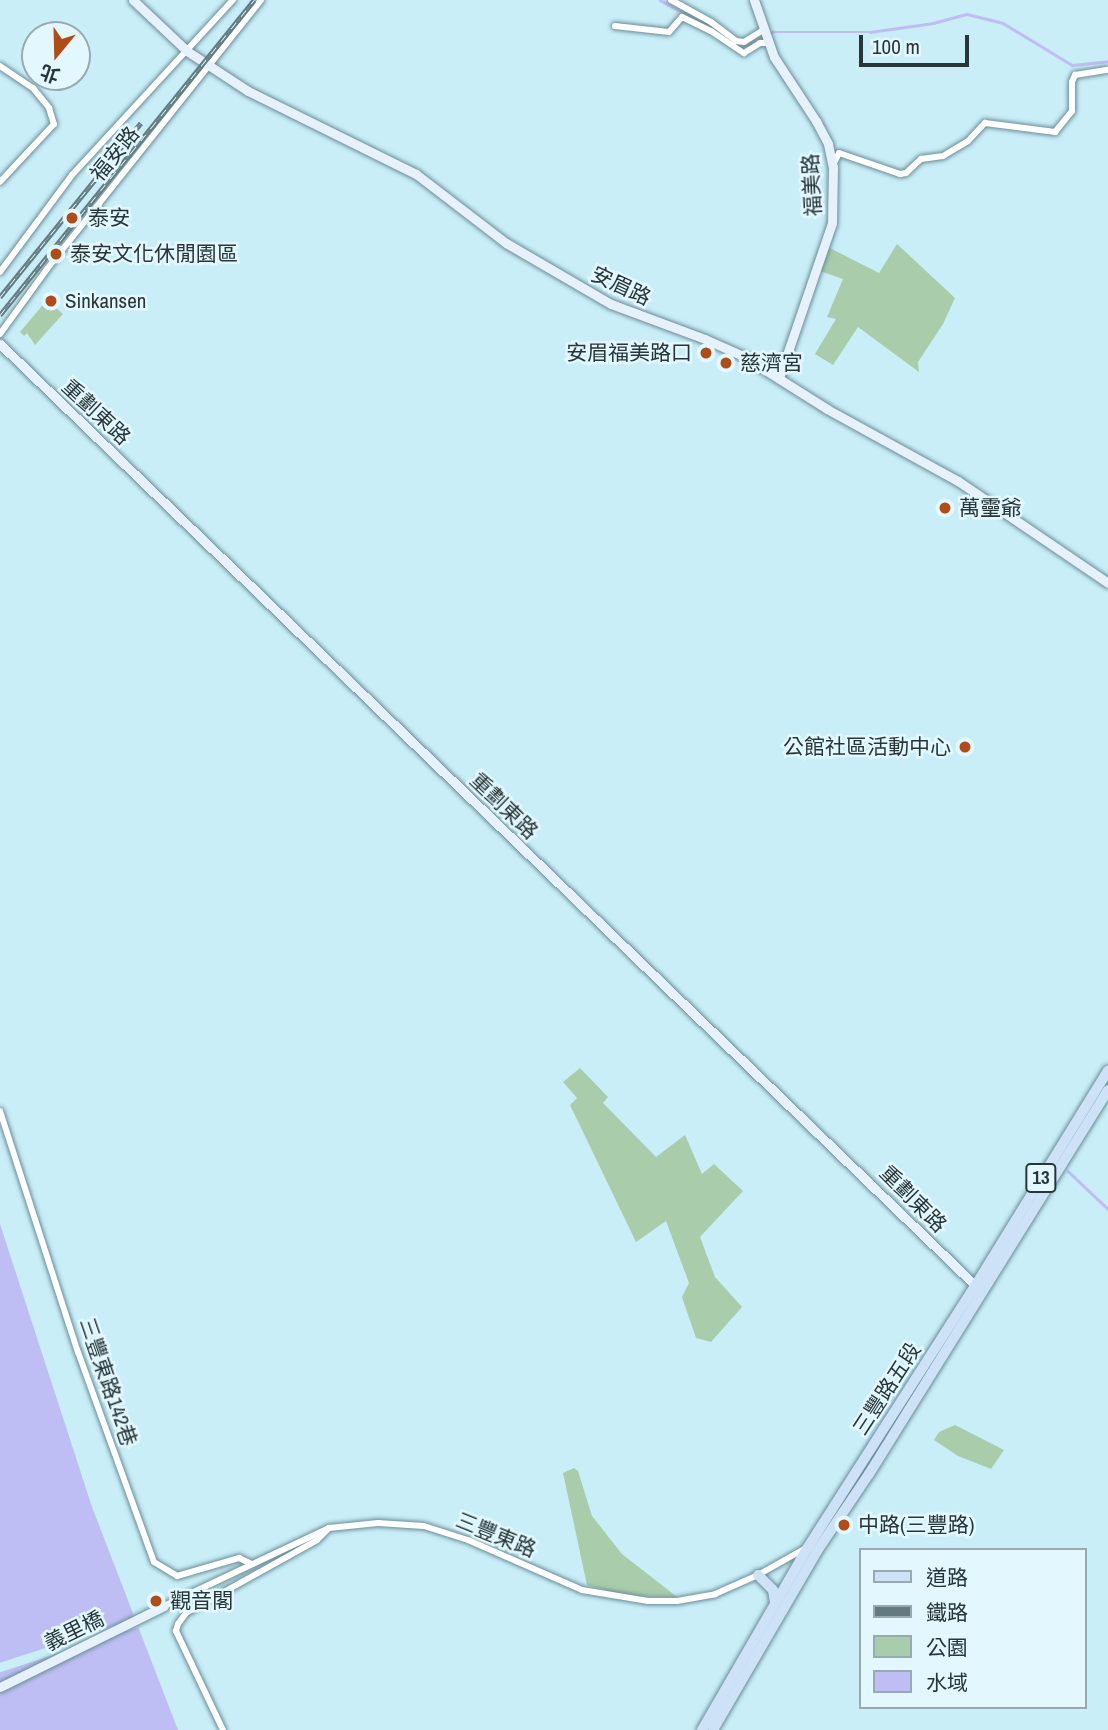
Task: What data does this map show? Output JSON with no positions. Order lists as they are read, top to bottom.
{
  "streets": {
    "main road": ["13", "三豐路五段"],
    "street": [
      "福安路",
      "福美路",
      "安眉路",
      "重劃東路",
      "三豐東路142巷",
      "三豐東路",
      "義里橋"
    ]
  },
  "crossings": [
    ["福安路", "安眉路"],
    ["福美路", "安眉路"],
    ["重劃東路", "三豐路五段"],
    ["三豐東路142巷", "三豐東路"],
    ["三豐路五段", "三豐東路"],
    ["三豐東路", "義里橋"]
  ],
  "places": [
    "泰安",
    "泰安文化休閒園區",
    "Sinkansen",
    "安眉福美路口",
    "慈濟宮",
    "萬𤫊爺",
    "公館社區活動中心",
    "中路(三豐路)",
    "觀音閣"
  ],
  "legend": [
    "道路",
    "鐵路",
    "公園",
    "水域"
  ],
  "scale_bar": "100 m",
  "north": "bottom"
}
